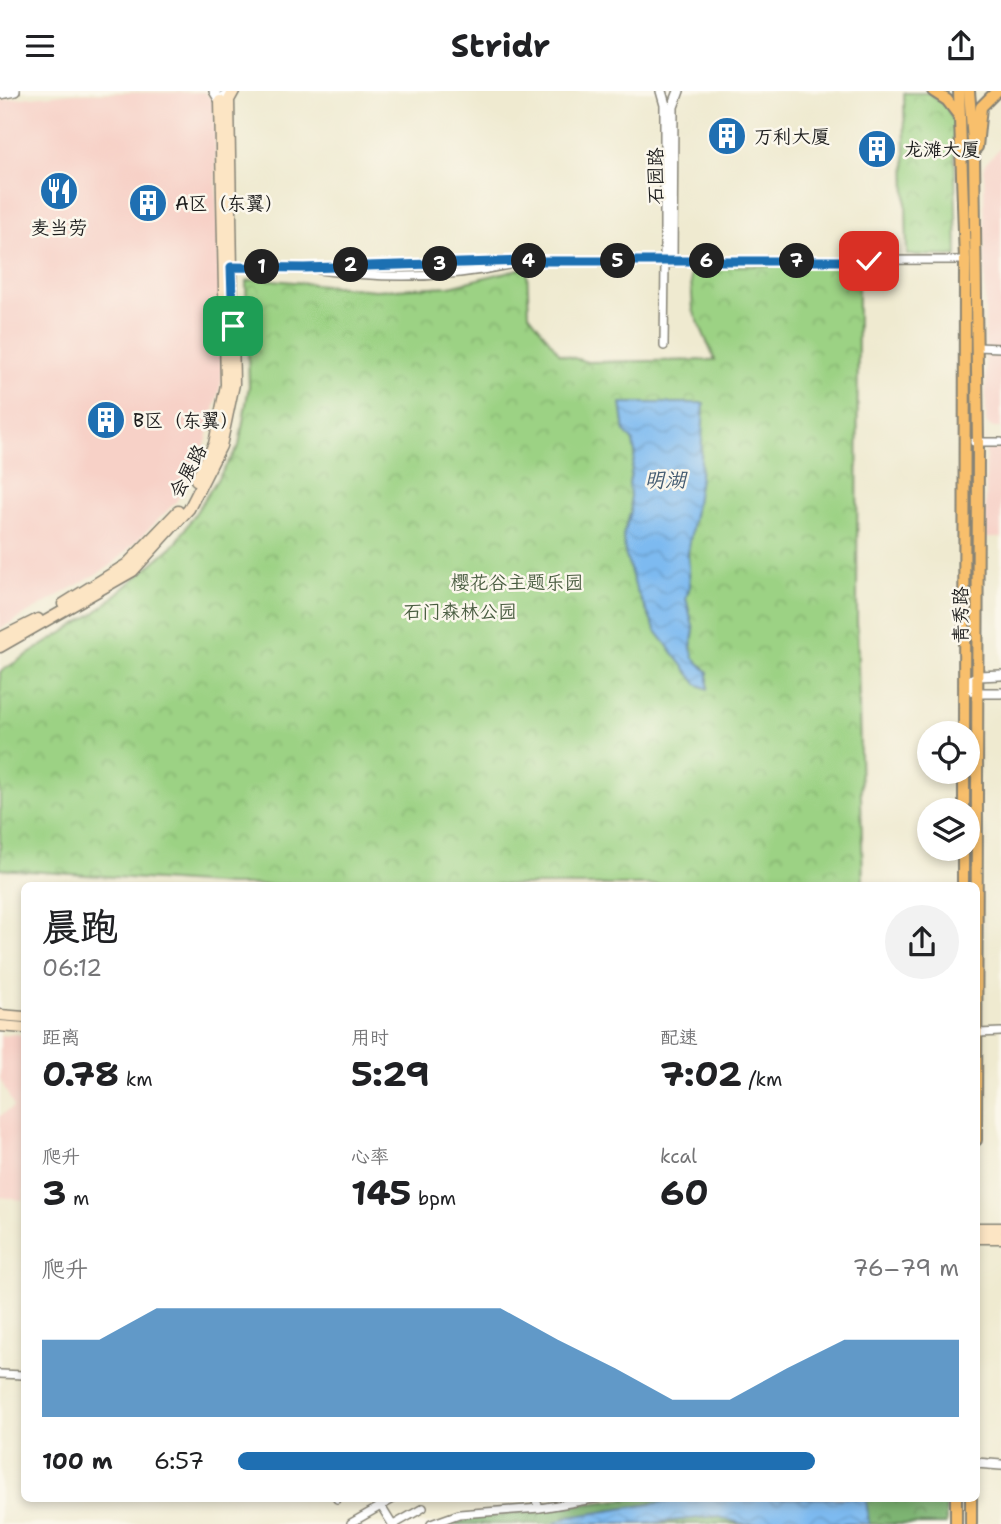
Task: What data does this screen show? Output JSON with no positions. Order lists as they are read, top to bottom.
{
  "streets": {
    "main road": ["会展路", "青秀路"],
    "street": ["石园路"]
  },
  "water": ["明湖"],
  "parks": ["樱花谷主题乐园", "石门森林公园"],
  "places": {
    "building": [
      "万利大厦",
      "龙滩大厦",
      "A区（东翼）",
      "B区（东翼）"
    ],
    "restaurant": ["麦当劳"]
  },
  "page": {
    "header": "Stridr",
    "pins": [
      "4",
      "5",
      "6",
      "7",
      "3",
      "2",
      "1"
    ],
    "heading": ["晨跑", "06:12"],
    "stats": [
      ["距离", "0.78 km"],
      ["用时", "5:29"],
      ["配速", "7:02 /km"],
      ["爬升", "3 m"],
      ["心率", "145 bpm"],
      ["kcal", "60"]
    ],
    "chart": ["爬升", "76–79 m"],
    "list": [
      {
        "name": "100 m",
        "note": "6:57"
      }
    ]
  }
}
